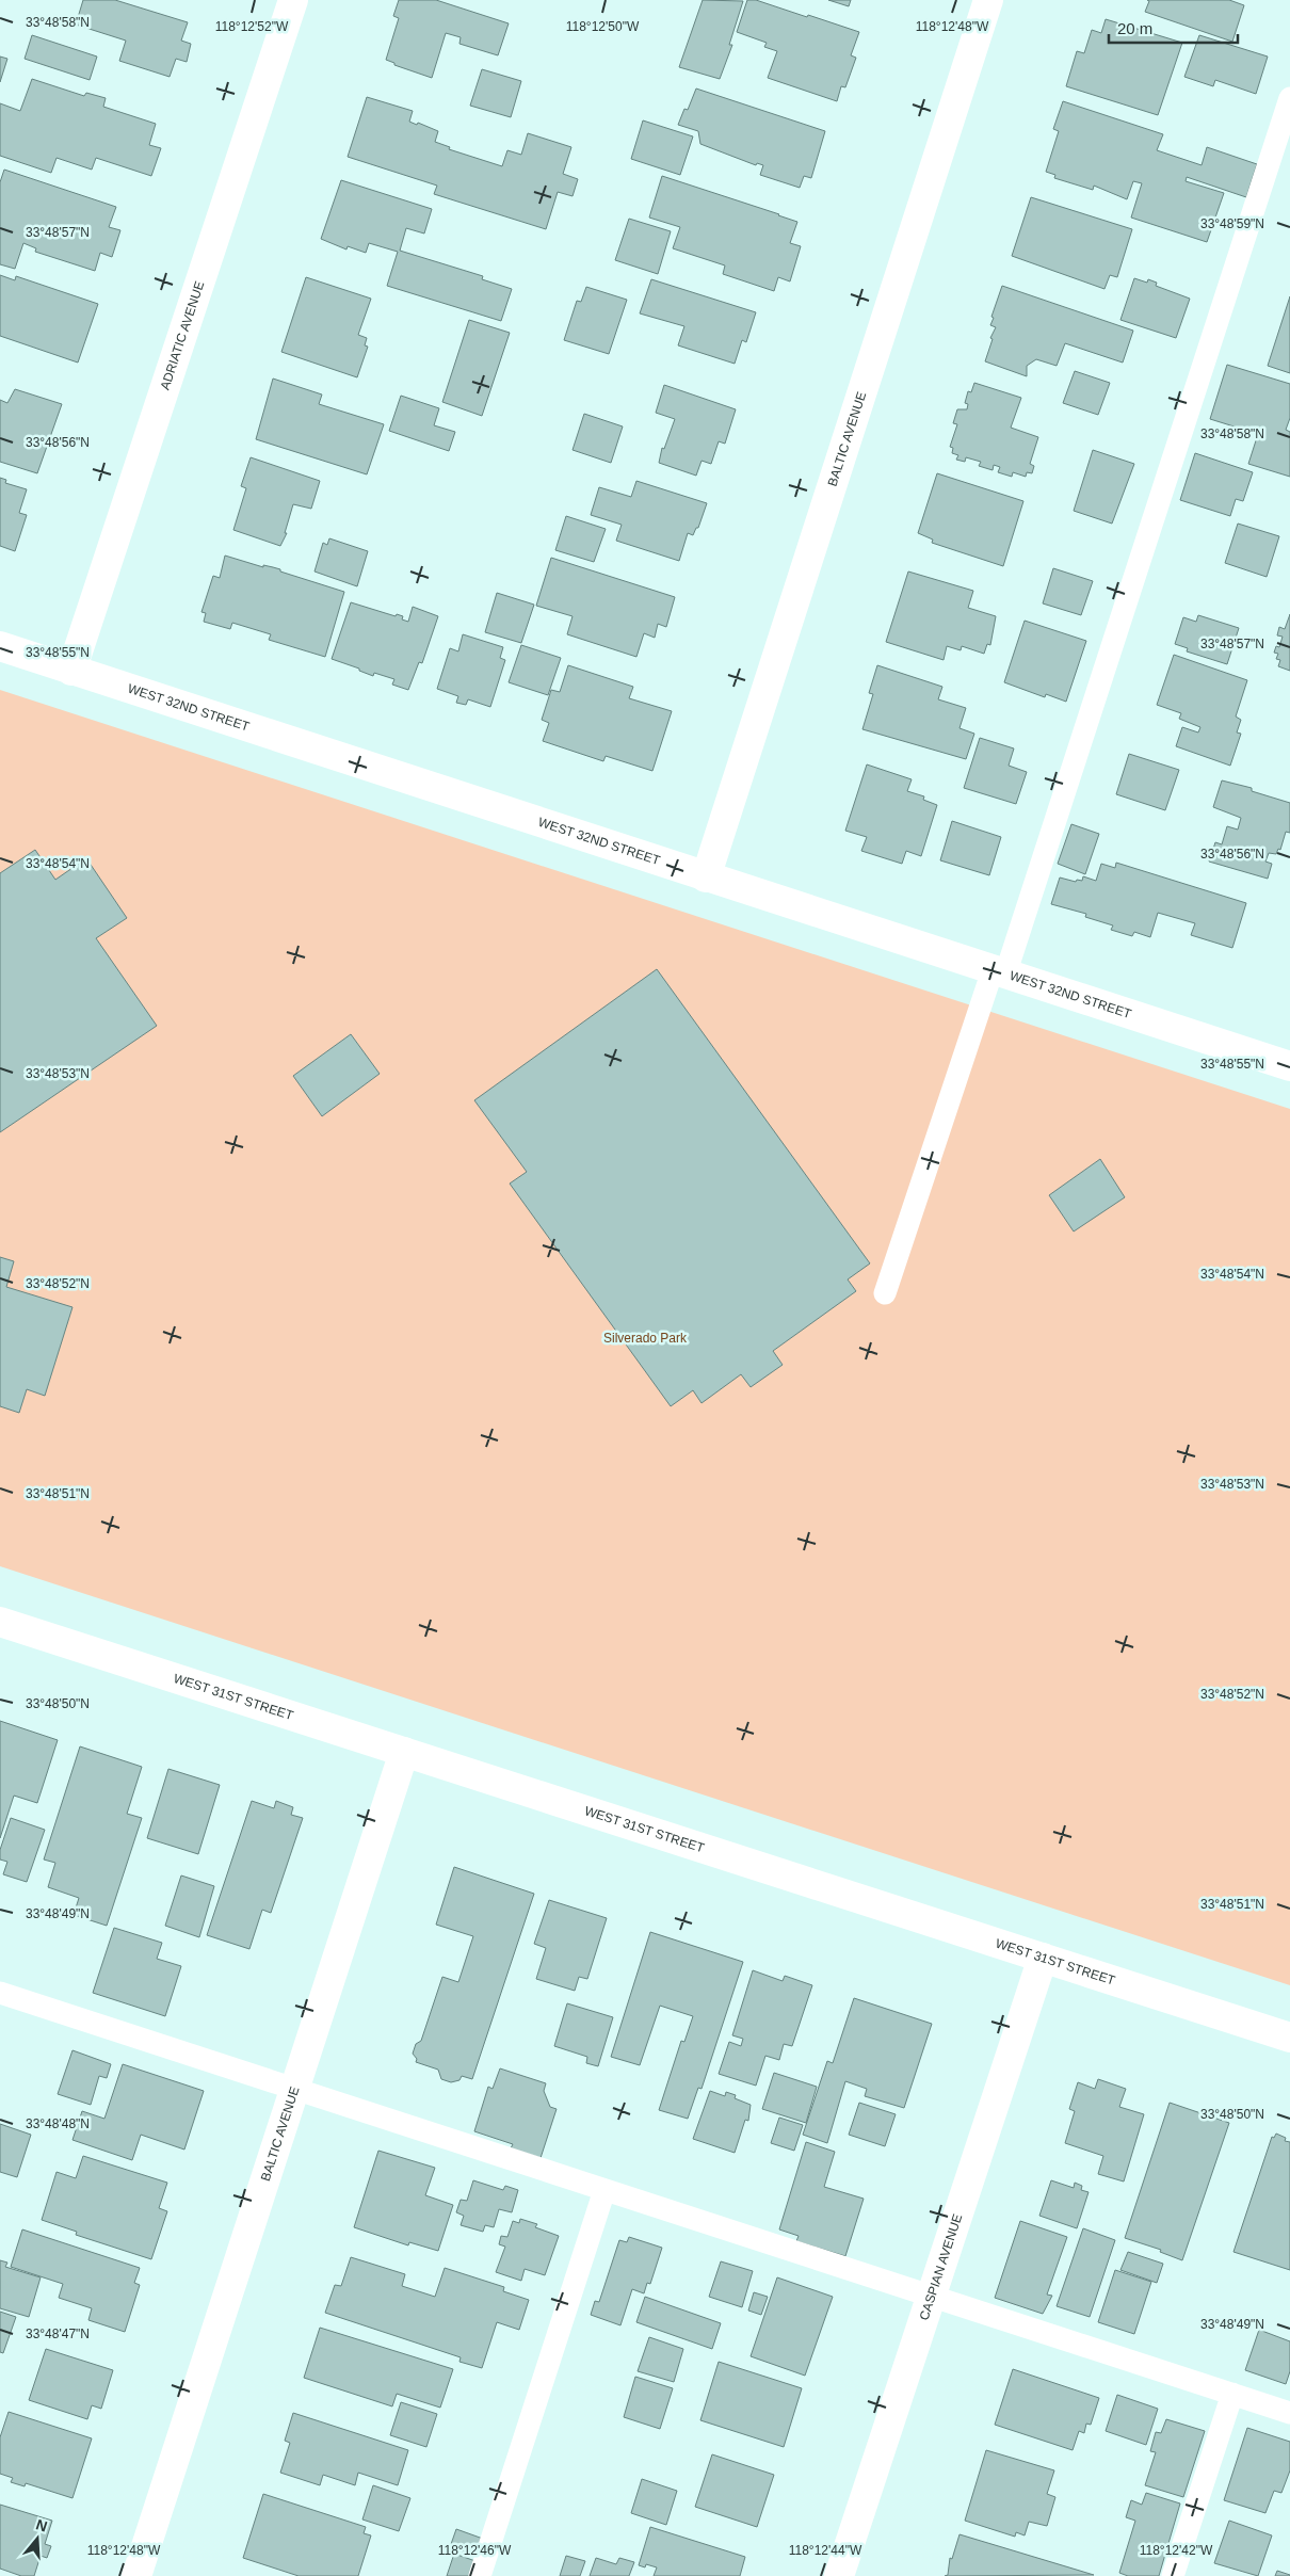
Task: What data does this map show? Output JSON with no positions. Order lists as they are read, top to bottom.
{
  "streets": {
    "street": [
      "ADRIATIC AVENUE",
      "BALTIC AVENUE",
      "WEST 32ND STREET",
      "WEST 31ST STREET",
      "CASPIAN AVENUE"
    ]
  },
  "crossings": [
    ["ADRIATIC AVENUE", "WEST 32ND STREET"],
    ["BALTIC AVENUE", "WEST 32ND STREET"],
    ["BALTIC AVENUE", "WEST 31ST STREET"],
    ["WEST 31ST STREET", "CASPIAN AVENUE"]
  ],
  "parks": ["Silverado Park"],
  "scale_bar": "20 m",
  "north": "top",
  "coordinates": [
    "33°48'58\"N",
    "118°12'52\"W",
    "118°12'50\"W",
    "118°12'48\"W",
    "33°48'59\"N",
    "33°48'57\"N",
    "33°48'56\"N",
    "33°48'55\"N",
    "33°48'54\"N",
    "33°48'53\"N",
    "33°48'52\"N",
    "33°48'51\"N",
    "33°48'50\"N",
    "33°48'49\"N",
    "33°48'48\"N",
    "33°48'47\"N",
    "118°12'46\"W",
    "118°12'44\"W",
    "118°12'42\"W"
  ]
}
